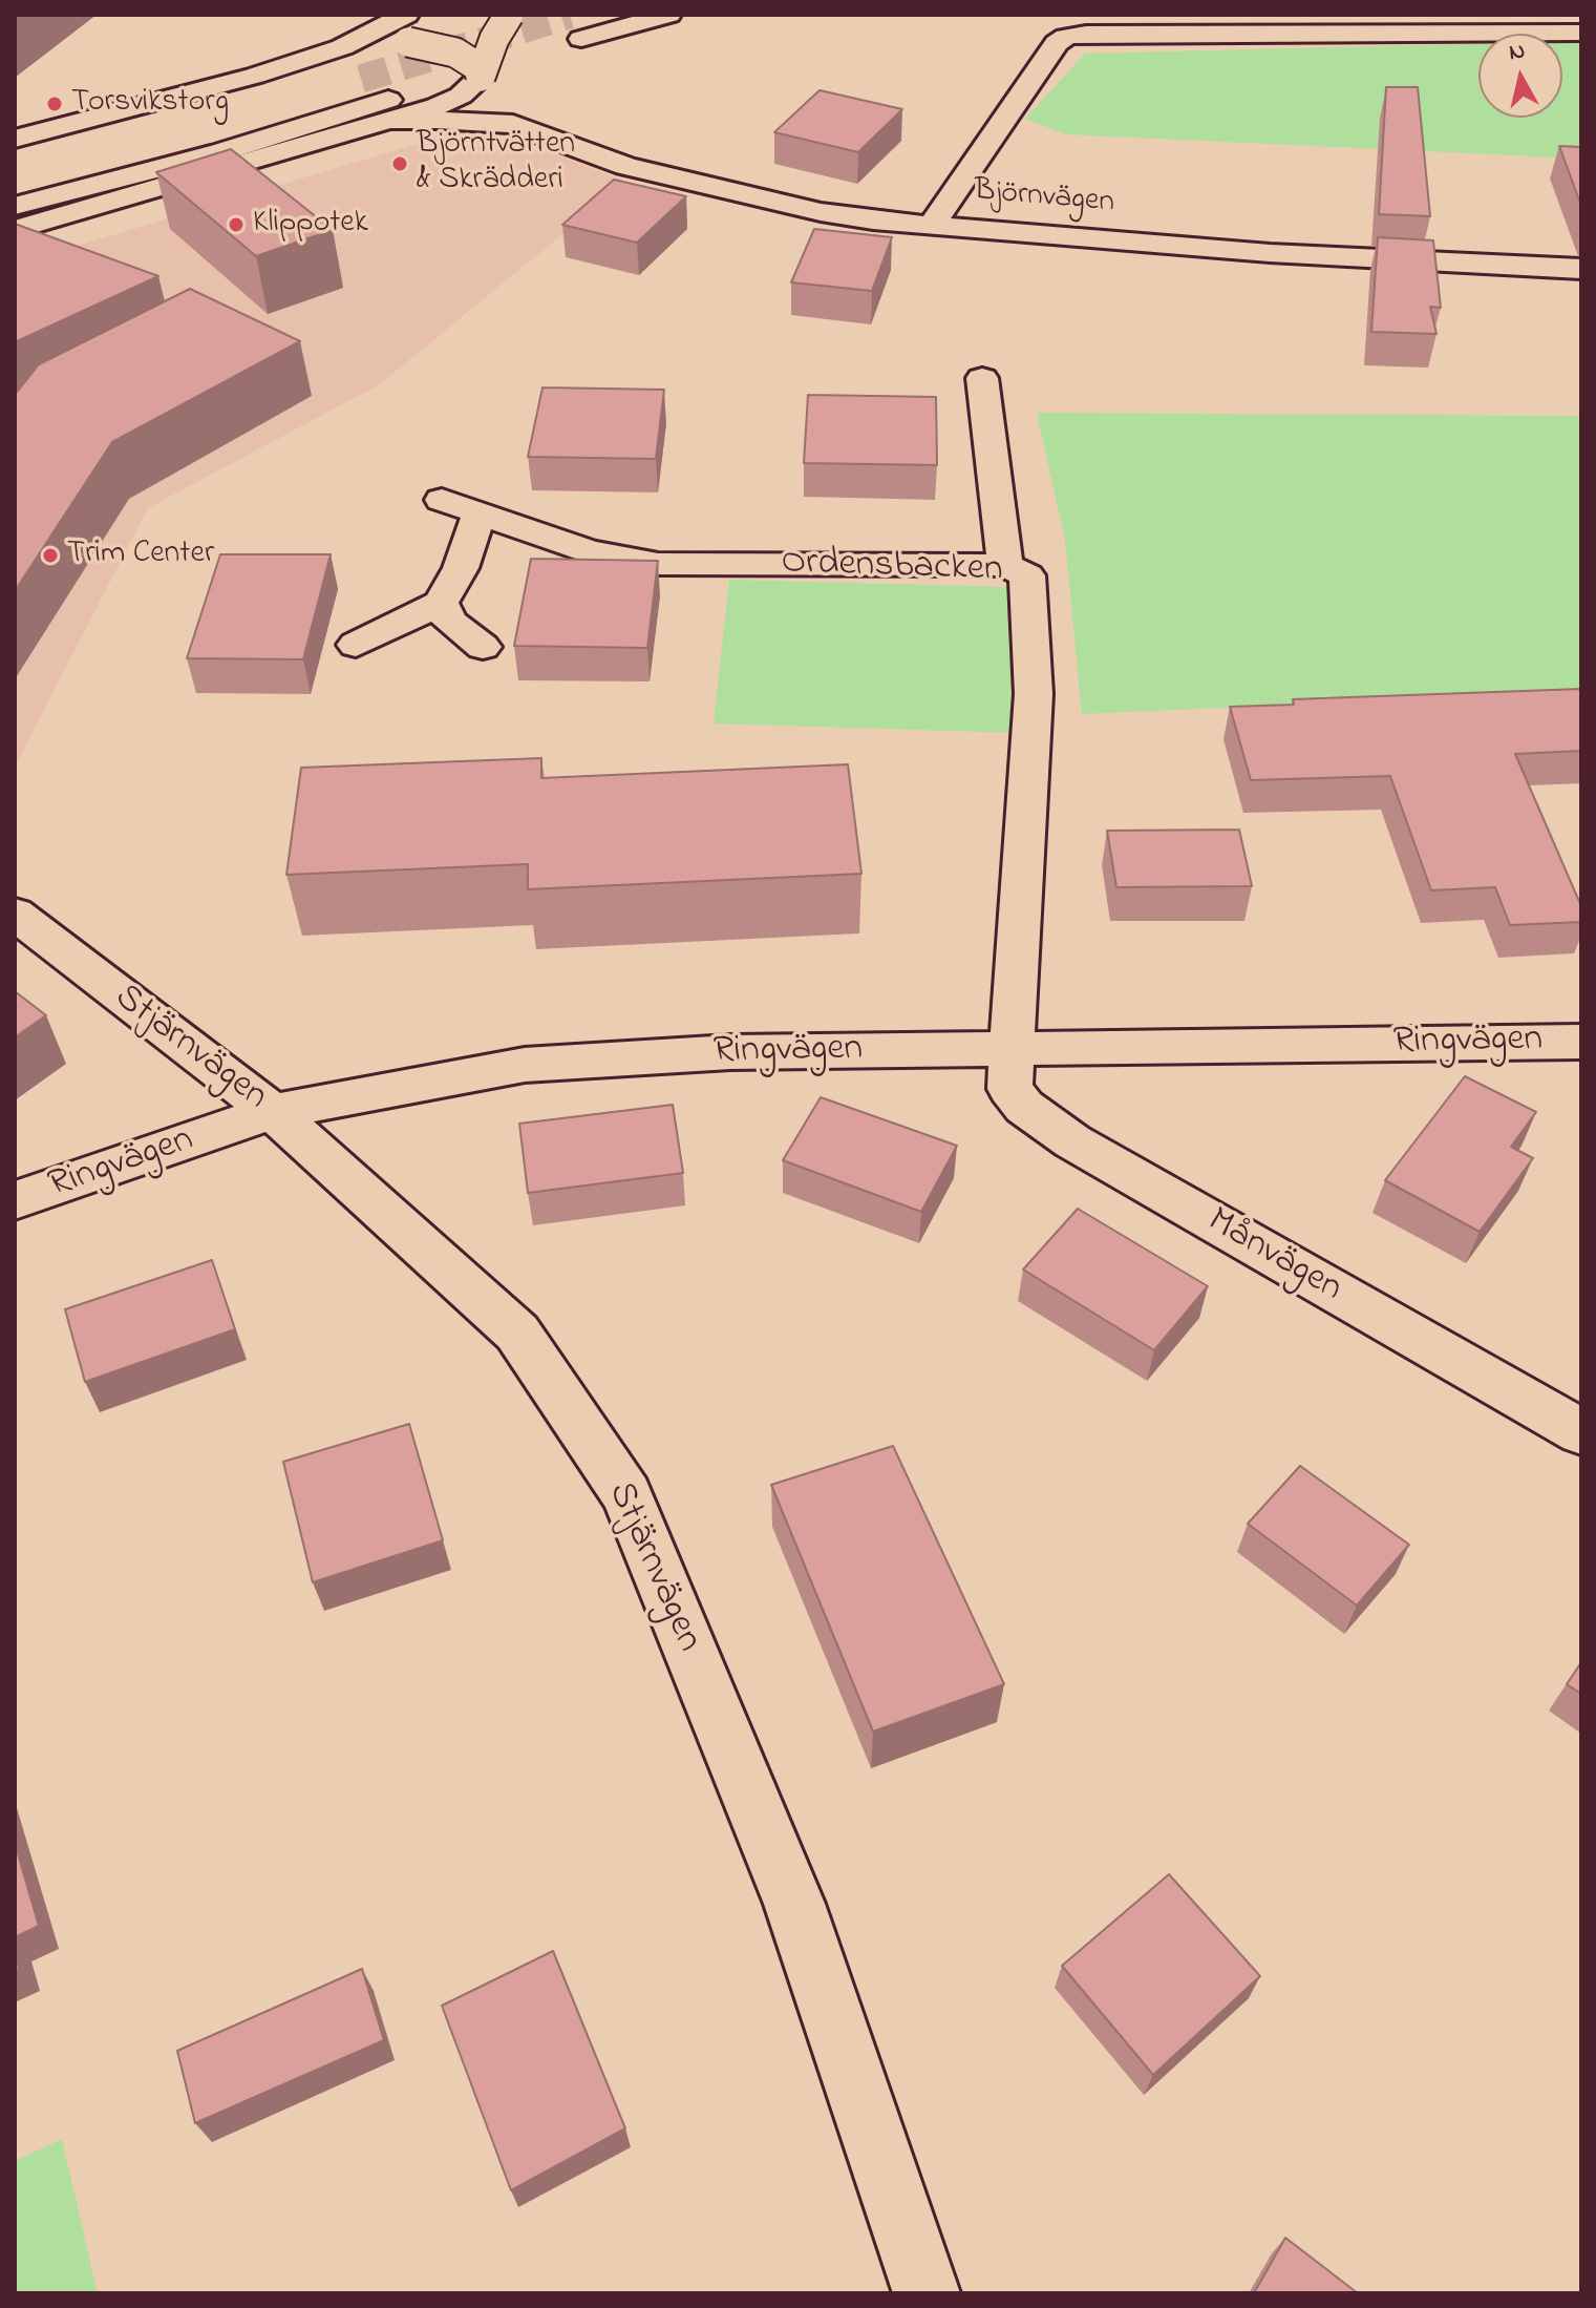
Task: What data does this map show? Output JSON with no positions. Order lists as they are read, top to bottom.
{
  "streets": {
    "street": [
      "Björnvägen",
      "Ordensbacken",
      "Ringvägen",
      "Stjärnvägen",
      "Månvägen"
    ]
  },
  "crossings": [
    ["Ordensbacken", "Ringvägen"],
    ["Ordensbacken", "Månvägen"],
    ["Ringvägen", "Stjärnvägen"],
    ["Ringvägen", "Månvägen"]
  ],
  "places": [
    "Torsvikstorg",
    "Björntvätten & Skrädderi",
    "Klippotek",
    "Trim Center"
  ],
  "north": "top"
}
